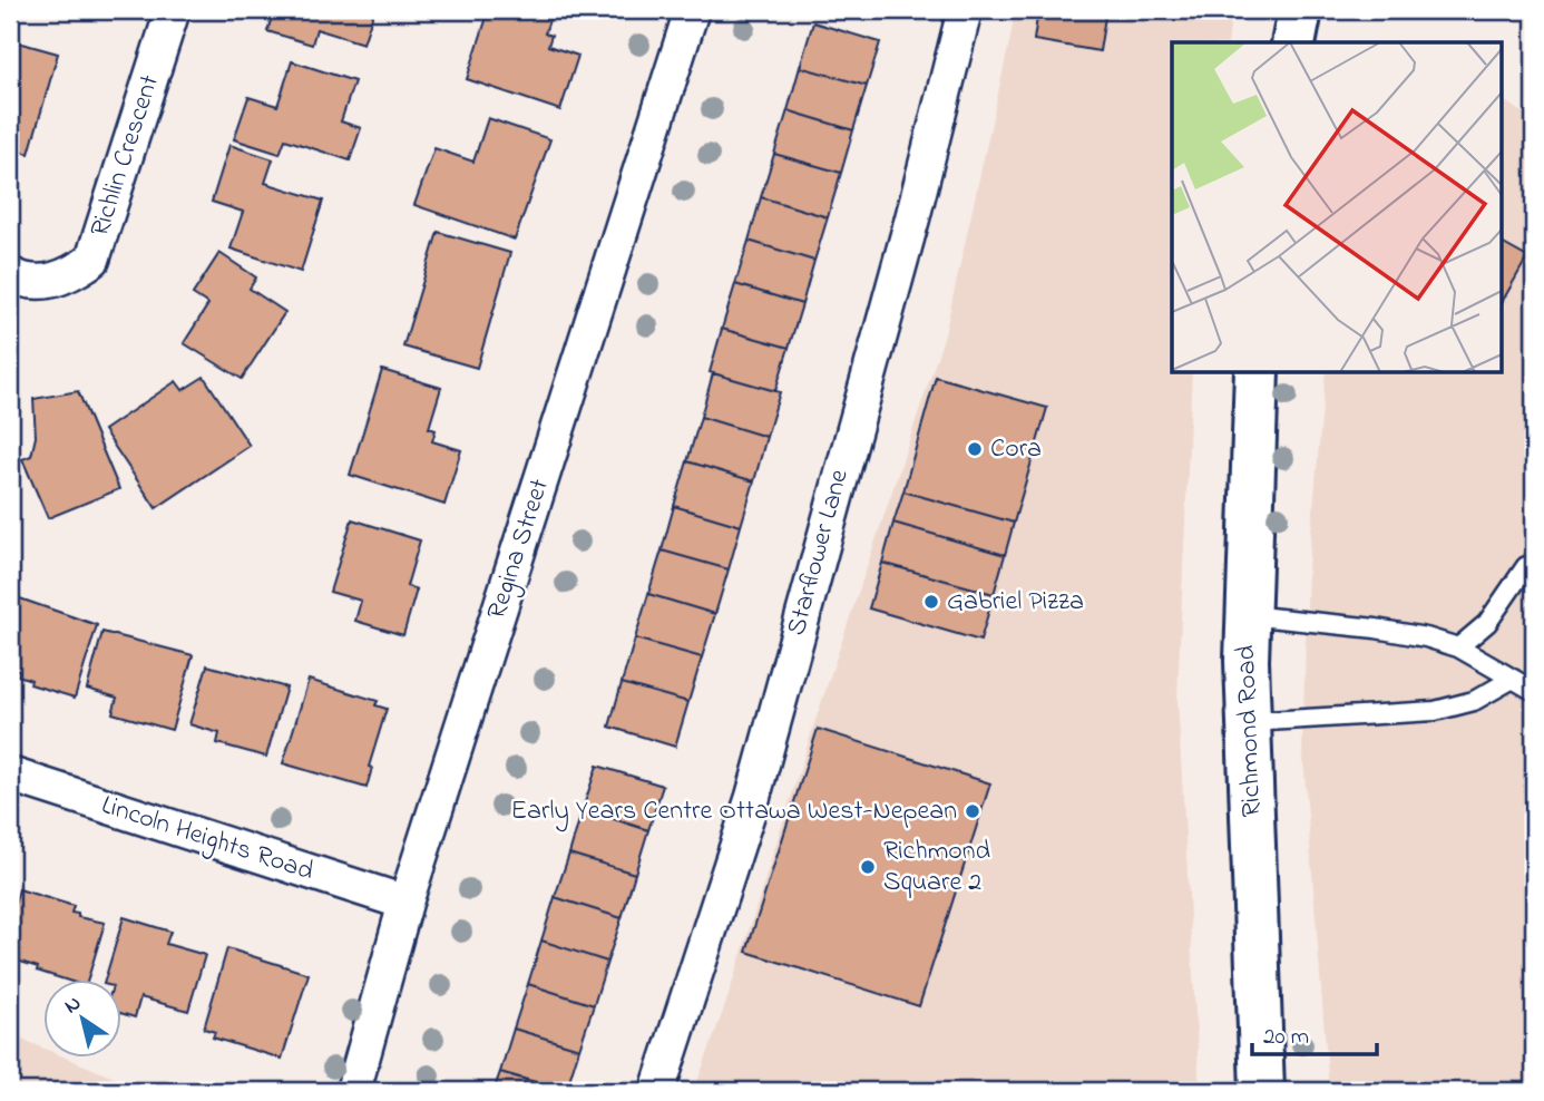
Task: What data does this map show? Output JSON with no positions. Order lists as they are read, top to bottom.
{
  "streets": {
    "main road": ["Richmond Road"],
    "street": [
      "Richlin Crescent",
      "Regina Street",
      "Starflower Lane",
      "Lincoln Heights Road"
    ]
  },
  "crossings": [
    ["Regina Street", "Lincoln Heights Road"]
  ],
  "places": [
    "Cora",
    "Gabriel Pizza",
    "Early Years Centre Ottawa West-Nepean",
    "Richmond Square 2"
  ],
  "scale_bar": "20 m",
  "north": "top left"
}
